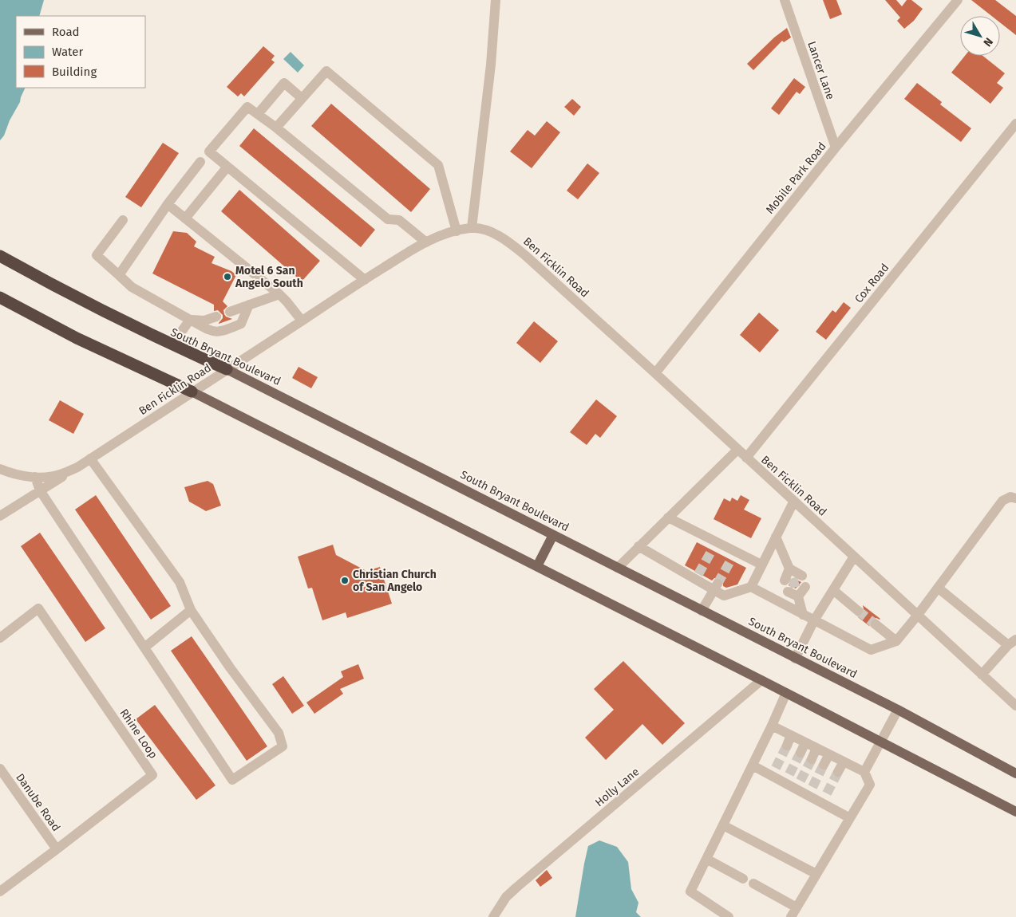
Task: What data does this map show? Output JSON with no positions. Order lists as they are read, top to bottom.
{
  "streets": {
    "highway": ["South Bryant Boulevard"],
    "street": [
      "Lancer Lane",
      "Mobile Park Road",
      "Ben Ficklin Road",
      "Cox Road",
      "Rhine Loop",
      "Holly Lane",
      "Danube Road"
    ]
  },
  "crossings": [
    ["Lancer Lane", "Mobile Park Road"],
    ["Mobile Park Road", "Ben Ficklin Road"],
    ["Ben Ficklin Road", "Cox Road"],
    ["Ben Ficklin Road", "South Bryant Boulevard"],
    ["Rhine Loop", "Danube Road"]
  ],
  "places": ["Motel 6 San Angelo South", "Christian Church of San Angelo"],
  "legend": ["Road", "Water", "Building"],
  "north": "bottom right"
}
